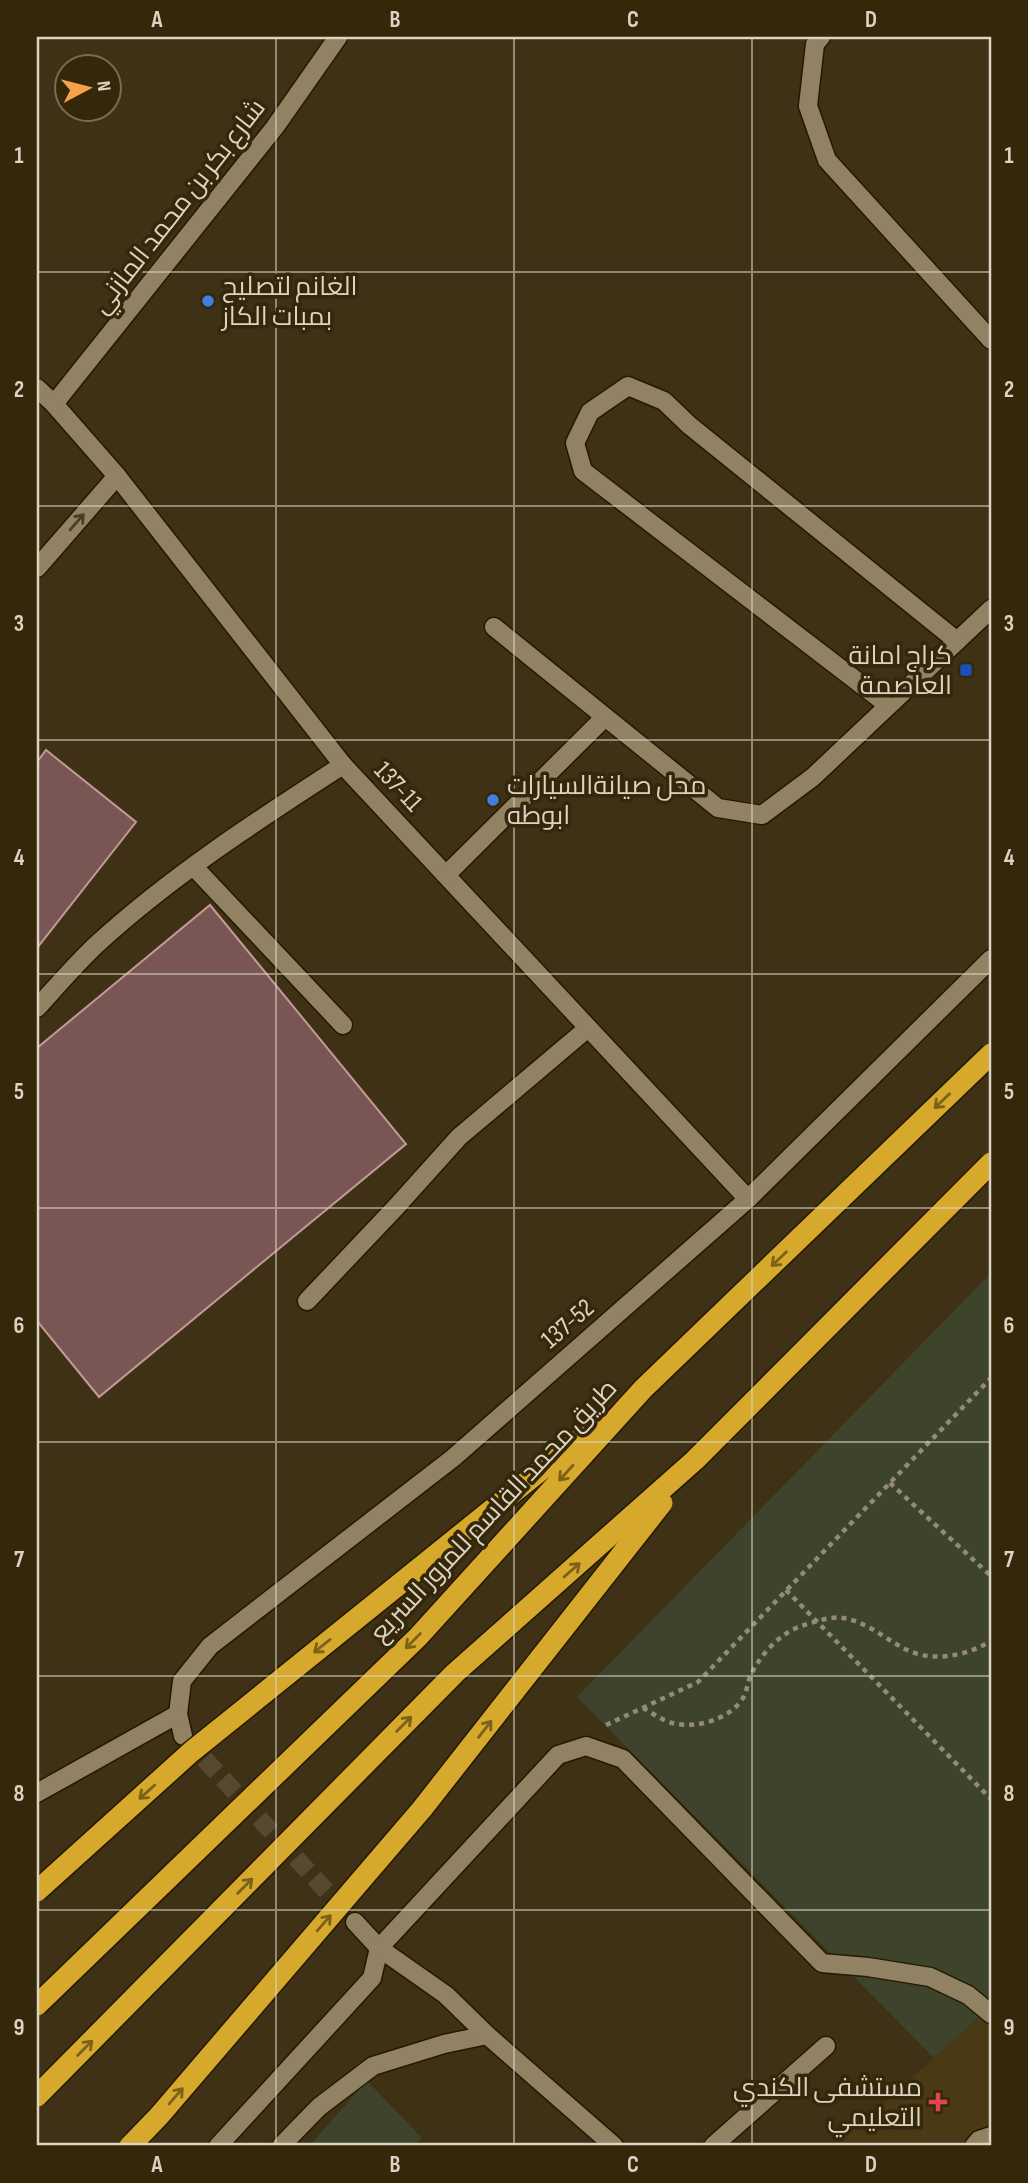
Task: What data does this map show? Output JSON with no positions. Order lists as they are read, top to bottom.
{
  "streets": {
    "highway": ["طريق محمد القاسم للمرور السريع"],
    "street": ["شارع بكر بن محمد المازني", "137-11", "137-52"]
  },
  "crossings": [
    ["شارع بكر بن محمد المازني", "137-11"],
    ["137-11", "137-52"]
  ],
  "places": {
    "other": ["الغانم لتصليح بمبات الكاز", "محل صيانةالسيارات ابوطه"],
    "transit": ["كراج امانة العاصمة"],
    "health": ["مستشفى الكندي التعليمي"]
  },
  "north": "right",
  "grid": {
    "columns": [
      "A",
      "B",
      "C",
      "D"
    ],
    "rows": [
      "1",
      "2",
      "3",
      "4",
      "5",
      "6",
      "7",
      "8",
      "9"
    ]
  }
}
